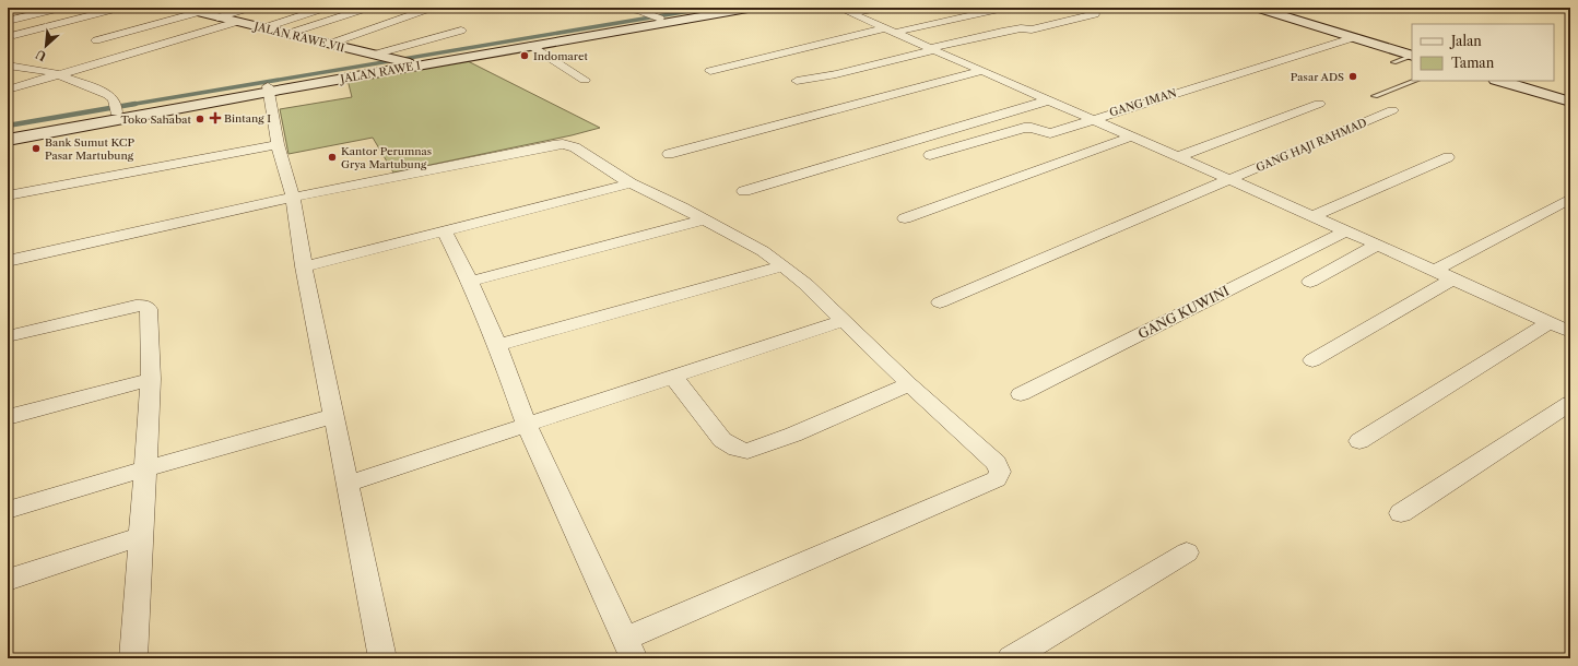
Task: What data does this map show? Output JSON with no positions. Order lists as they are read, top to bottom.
{
  "streets": {
    "main road": ["JALAN RAWE VII", "JALAN RAWE I"],
    "street": ["GANG IMAN", "GANG HAJI RAHMAD", "GANG KUWINI"]
  },
  "crossings": [
    ["JALAN RAWE VII", "JALAN RAWE I"]
  ],
  "places": {
    "other": [
      "Indomaret",
      "Pasar ADS",
      "Toko Sahabat",
      "Bank Sumut KCP Pasar Martubung",
      "Kantor Perumnas Grya Martubung"
    ],
    "health": ["Bintang I"]
  },
  "legend": ["Jalan", "Taman"],
  "north": "bottom left"
}
